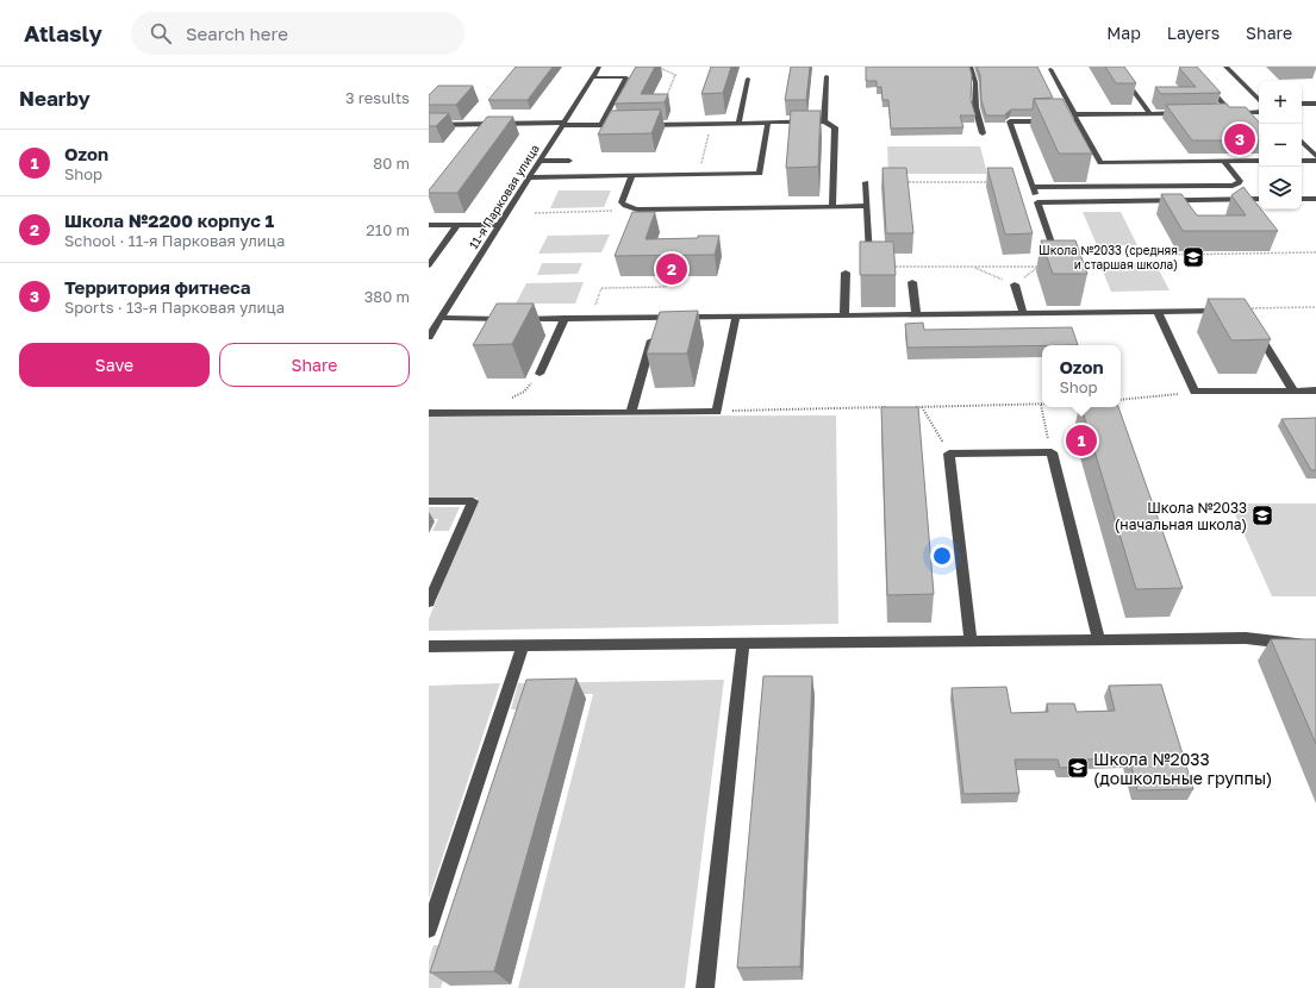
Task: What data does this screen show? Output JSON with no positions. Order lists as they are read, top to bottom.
{
  "streets": {
    "street": ["11-я Парковая улица"]
  },
  "places": {
    "school or university": ["Школа №2033 (средняя и старшая школа)", "Школа №2033 (начальная школа)", "Школа №2033 (дошкольные группы)"]
  },
  "page": {
    "header": "Atlasly",
    "search": "Search here",
    "nav": ["Map", "Layers", "Share"],
    "heading": ["Nearby", "3 results"],
    "map_buttons": ["+", "−"],
    "pins": ["3", "2", "1"],
    "list": [
      {
        "mark": "1",
        "name": "Ozon",
        "note": "Shop",
        "value": "80 m"
      },
      {
        "mark": "2",
        "name": "Школа №2200 корпус 1",
        "note": "School · 11-я Парковая улица",
        "value": "210 m"
      },
      {
        "mark": "3",
        "name": "Территория фитнеса",
        "note": "Sports · 13-я Парковая улица",
        "value": "380 m"
      }
    ],
    "buttons": ["Save", "Share"],
    "popup": ["Ozon", "Shop"]
  }
}
